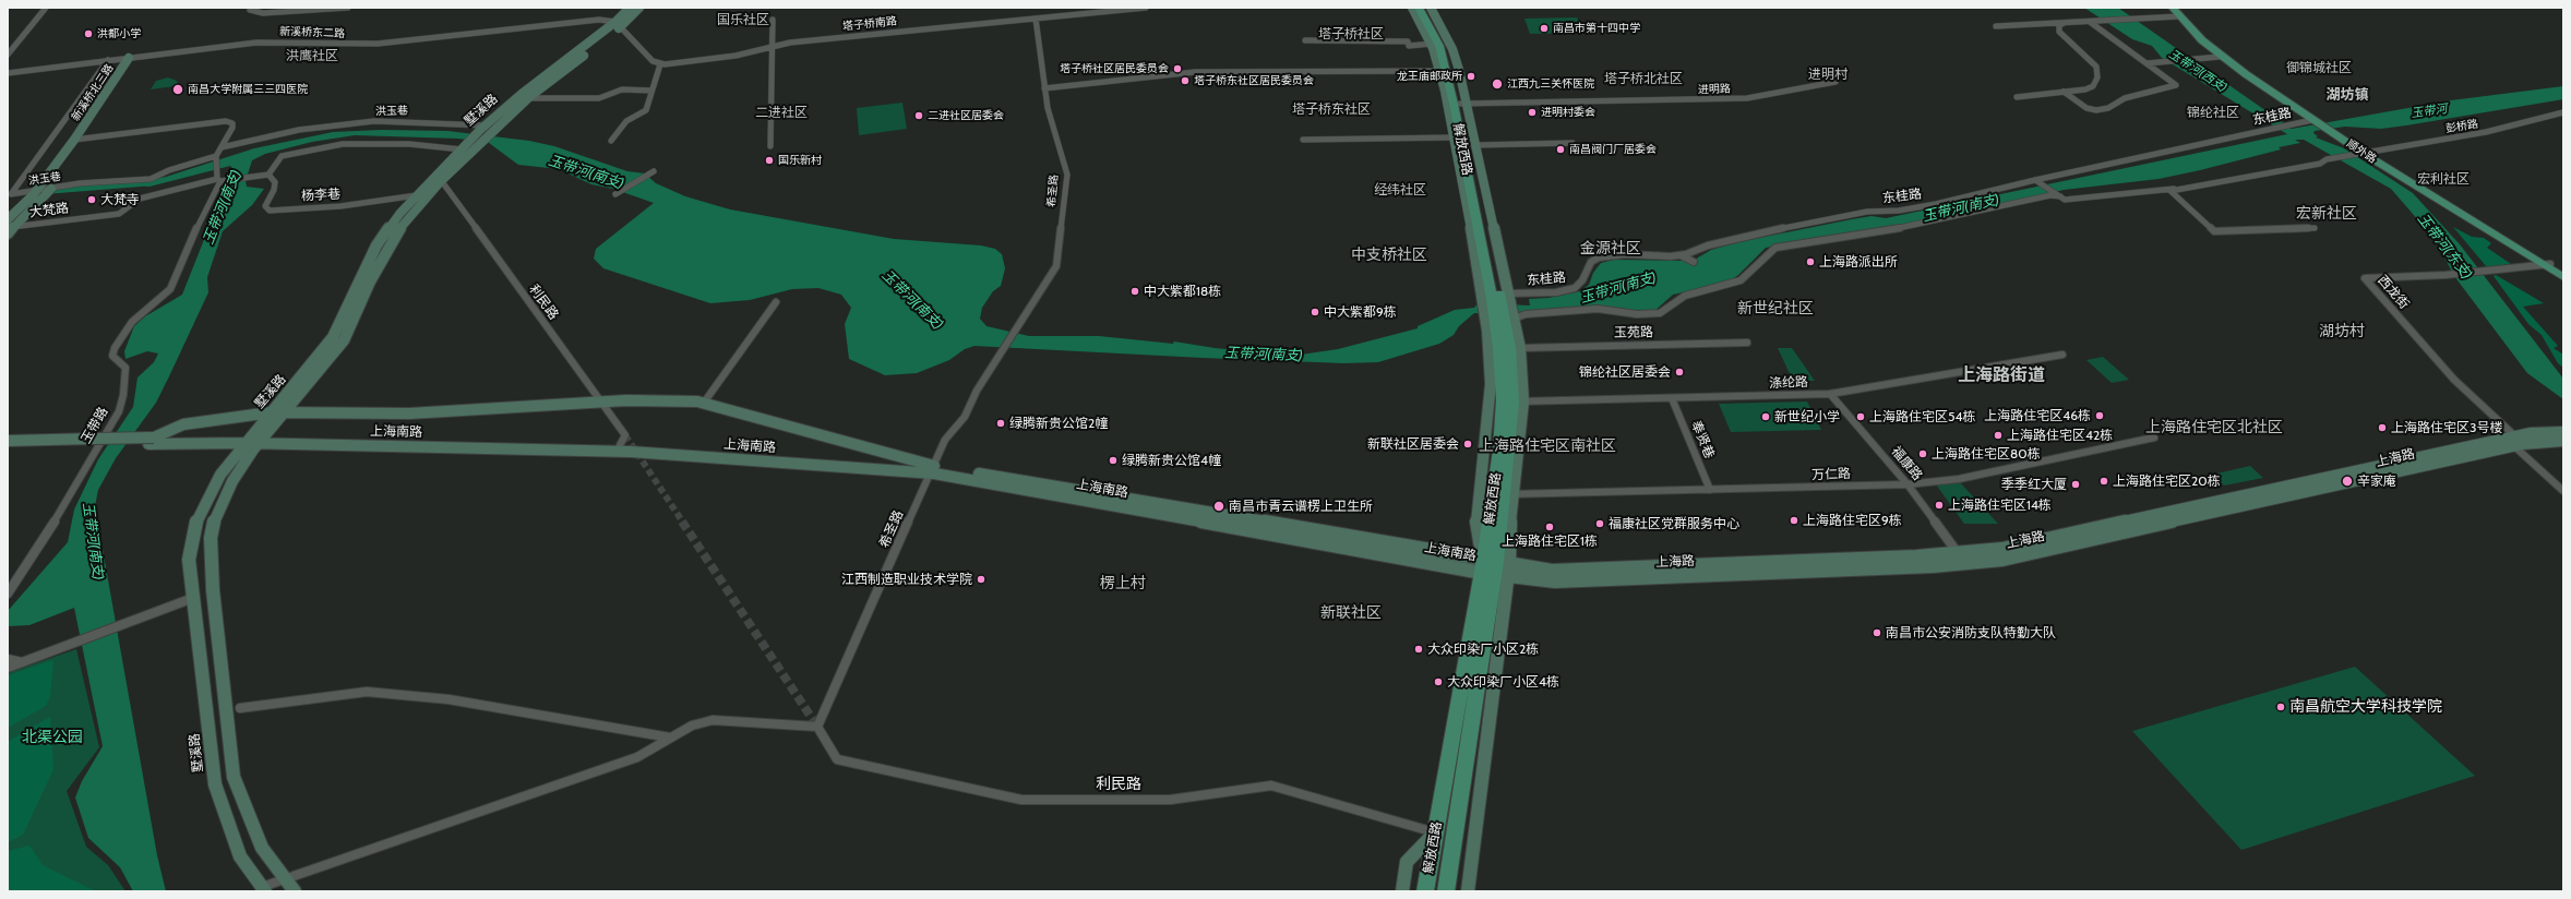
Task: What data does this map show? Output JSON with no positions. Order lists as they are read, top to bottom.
{
  "streets": {
    "main road": [
      "新溪桥北三路",
      "墅溪路",
      "解放西路",
      "顺外路",
      "上海南路",
      "上海路"
    ],
    "street": [
      "塔子桥南路",
      "新溪桥东二路",
      "进明路",
      "洪玉巷",
      "东桂路",
      "彭桥路",
      "希圣路",
      "杨李巷",
      "大梵路",
      "西龙街",
      "利民路",
      "玉苑路",
      "涤纶路",
      "玉带路",
      "奉贤巷",
      "福康路",
      "万仁路"
    ]
  },
  "crossings": [
    ["塔子桥南路", "希圣路"],
    ["新溪桥东二路", "新溪桥北三路"],
    ["新溪桥东二路", "墅溪路"],
    ["新溪桥东二路", "洪玉巷"],
    ["进明路", "解放西路"],
    ["新溪桥北三路", "洪玉巷"],
    ["墅溪路", "洪玉巷"],
    ["墅溪路", "杨李巷"],
    ["墅溪路", "利民路"],
    ["墅溪路", "上海南路"],
    ["东桂路", "解放西路"],
    ["东桂路", "顺外路"],
    ["彭桥路", "解放西路"],
    ["彭桥路", "顺外路"],
    ["解放西路", "利民路"],
    ["解放西路", "涤纶路"],
    ["解放西路", "上海南路"],
    ["解放西路", "上海路"],
    ["解放西路", "万仁路"],
    ["顺外路", "西龙街"],
    ["希圣路", "利民路"],
    ["希圣路", "上海南路"],
    ["杨李巷", "大梵路"],
    ["大梵路", "玉带路"],
    ["西龙街", "上海路"],
    ["利民路", "上海南路"],
    ["涤纶路", "奉贤巷"],
    ["涤纶路", "福康路"],
    ["上海南路", "上海路"],
    ["奉贤巷", "万仁路"],
    ["上海路", "福康路"],
    ["福康路", "万仁路"]
  ],
  "districts": [
    "国乐社区",
    "塔子桥社区",
    "洪鹰社区",
    "御锦城社区",
    "进明村",
    "塔子桥北社区",
    "湖坊镇",
    "塔子桥东社区",
    "二进社区",
    "锦纶社区",
    "宏利社区",
    "经纬社区",
    "宏新社区",
    "金源社区",
    "中支桥社区",
    "新世纪社区",
    "湖坊村",
    "上海路街道",
    "上海路住宅区北社区",
    "上海路住宅区南社区",
    "楞上村",
    "新联社区"
  ],
  "water": [
    "玉带河(西支)",
    "玉带河",
    "玉带河(南支)",
    "玉带河(东支)"
  ],
  "parks": ["北渠公园"],
  "places": [
    "南昌市第十四中学",
    "洪都小学",
    "塔子桥社区居民委员会",
    "龙王庙邮政所",
    "塔子桥东社区居民委员会",
    "江西九三关怀医院",
    "南昌大学附属三三四医院",
    "进明村委会",
    "二进社区居委会",
    "南昌阀门厂居委会",
    "国乐新村",
    "大梵寺",
    "上海路派出所",
    "中大紫都18栋",
    "中大紫都9栋",
    "锦纶社区居委会",
    "上海路住宅区46栋",
    "新世纪小学",
    "上海路住宅区54栋",
    "绿腾新贵公馆2幢",
    "上海路住宅区3号楼",
    "上海路住宅区42栋",
    "新联社区居委会",
    "上海路住宅区80栋",
    "绿腾新贵公馆4幢",
    "上海路住宅区20栋",
    "辛家庵",
    "季季红大厦",
    "上海路住宅区14栋",
    "南昌市青云谱楞上卫生所",
    "上海路住宅区9栋",
    "福康社区党群服务中心",
    "上海路住宅区1栋",
    "江西制造职业技术学院",
    "南昌市公安消防支队特勤大队",
    "大众印染厂小区2栋",
    "大众印染厂小区4栋",
    "南昌航空大学科技学院"
  ]
}
